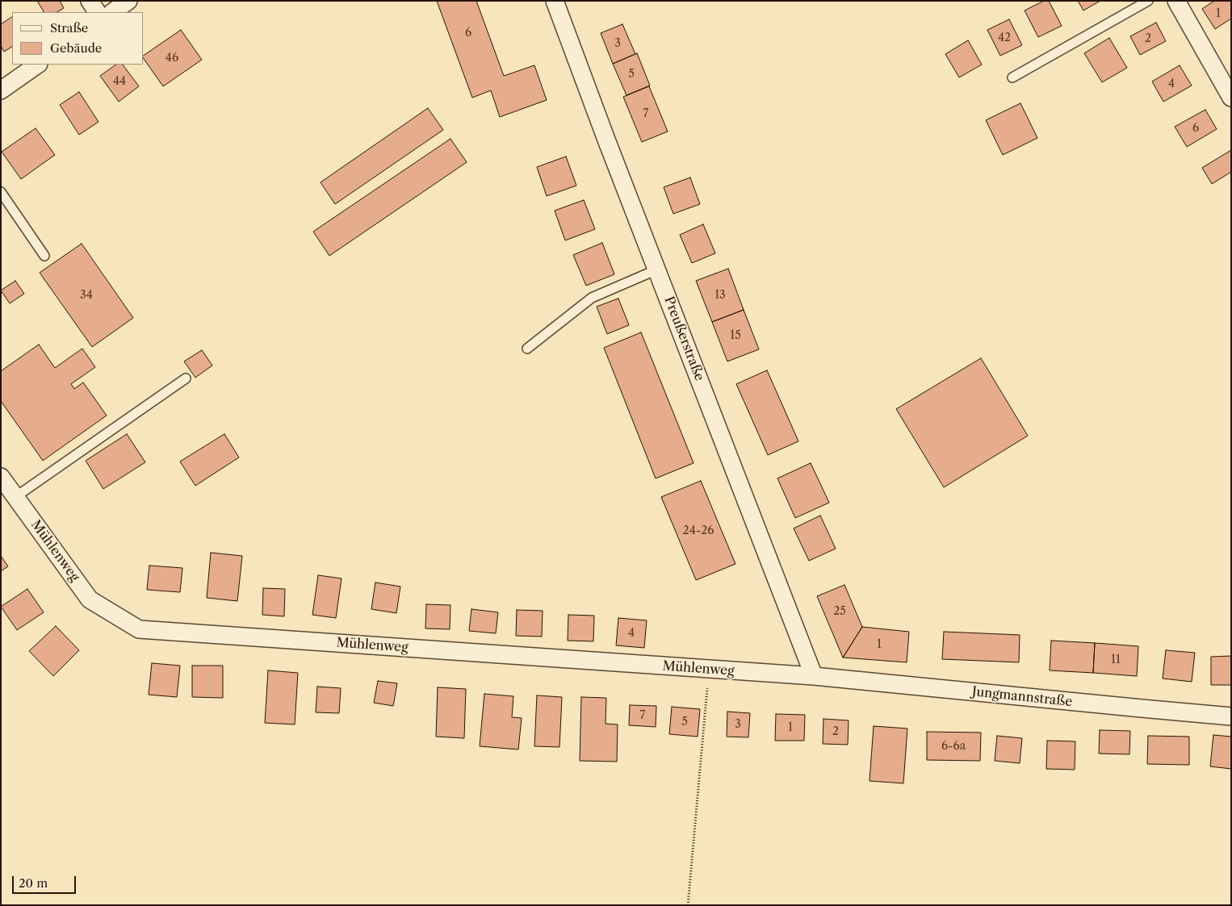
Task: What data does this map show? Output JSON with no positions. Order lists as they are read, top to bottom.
{
  "streets": {
    "street": ["Preußerstraße", "Mühlenweg", "Jungmannstraße"]
  },
  "crossings": [
    ["Preußerstraße", "Mühlenweg"],
    ["Preußerstraße", "Jungmannstraße"],
    ["Mühlenweg", "Jungmannstraße"]
  ],
  "house_numbers": [
    "1",
    "6",
    "42",
    "2",
    "3",
    "46",
    "5",
    "44",
    "4",
    "7",
    "6",
    "34",
    "13",
    "15",
    "24-26",
    "25",
    "4",
    "1",
    "11",
    "7",
    "5",
    "3",
    "1",
    "2",
    "6-6a"
  ],
  "legend": ["Straße", "Gebäude"],
  "scale_bar": "20 m"
}
